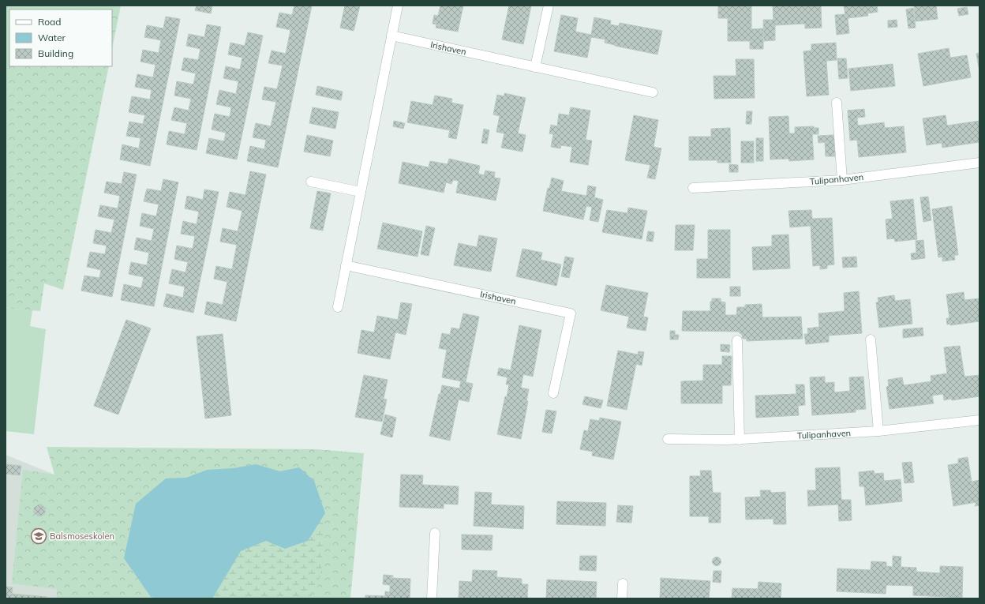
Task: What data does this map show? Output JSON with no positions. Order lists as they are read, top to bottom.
{
  "streets": {
    "street": ["Irishaven", "Tulipanhaven"]
  },
  "places": {
    "school or university": ["Balsmoseskolen"]
  },
  "legend": ["Road", "Water", "Building"]
}
